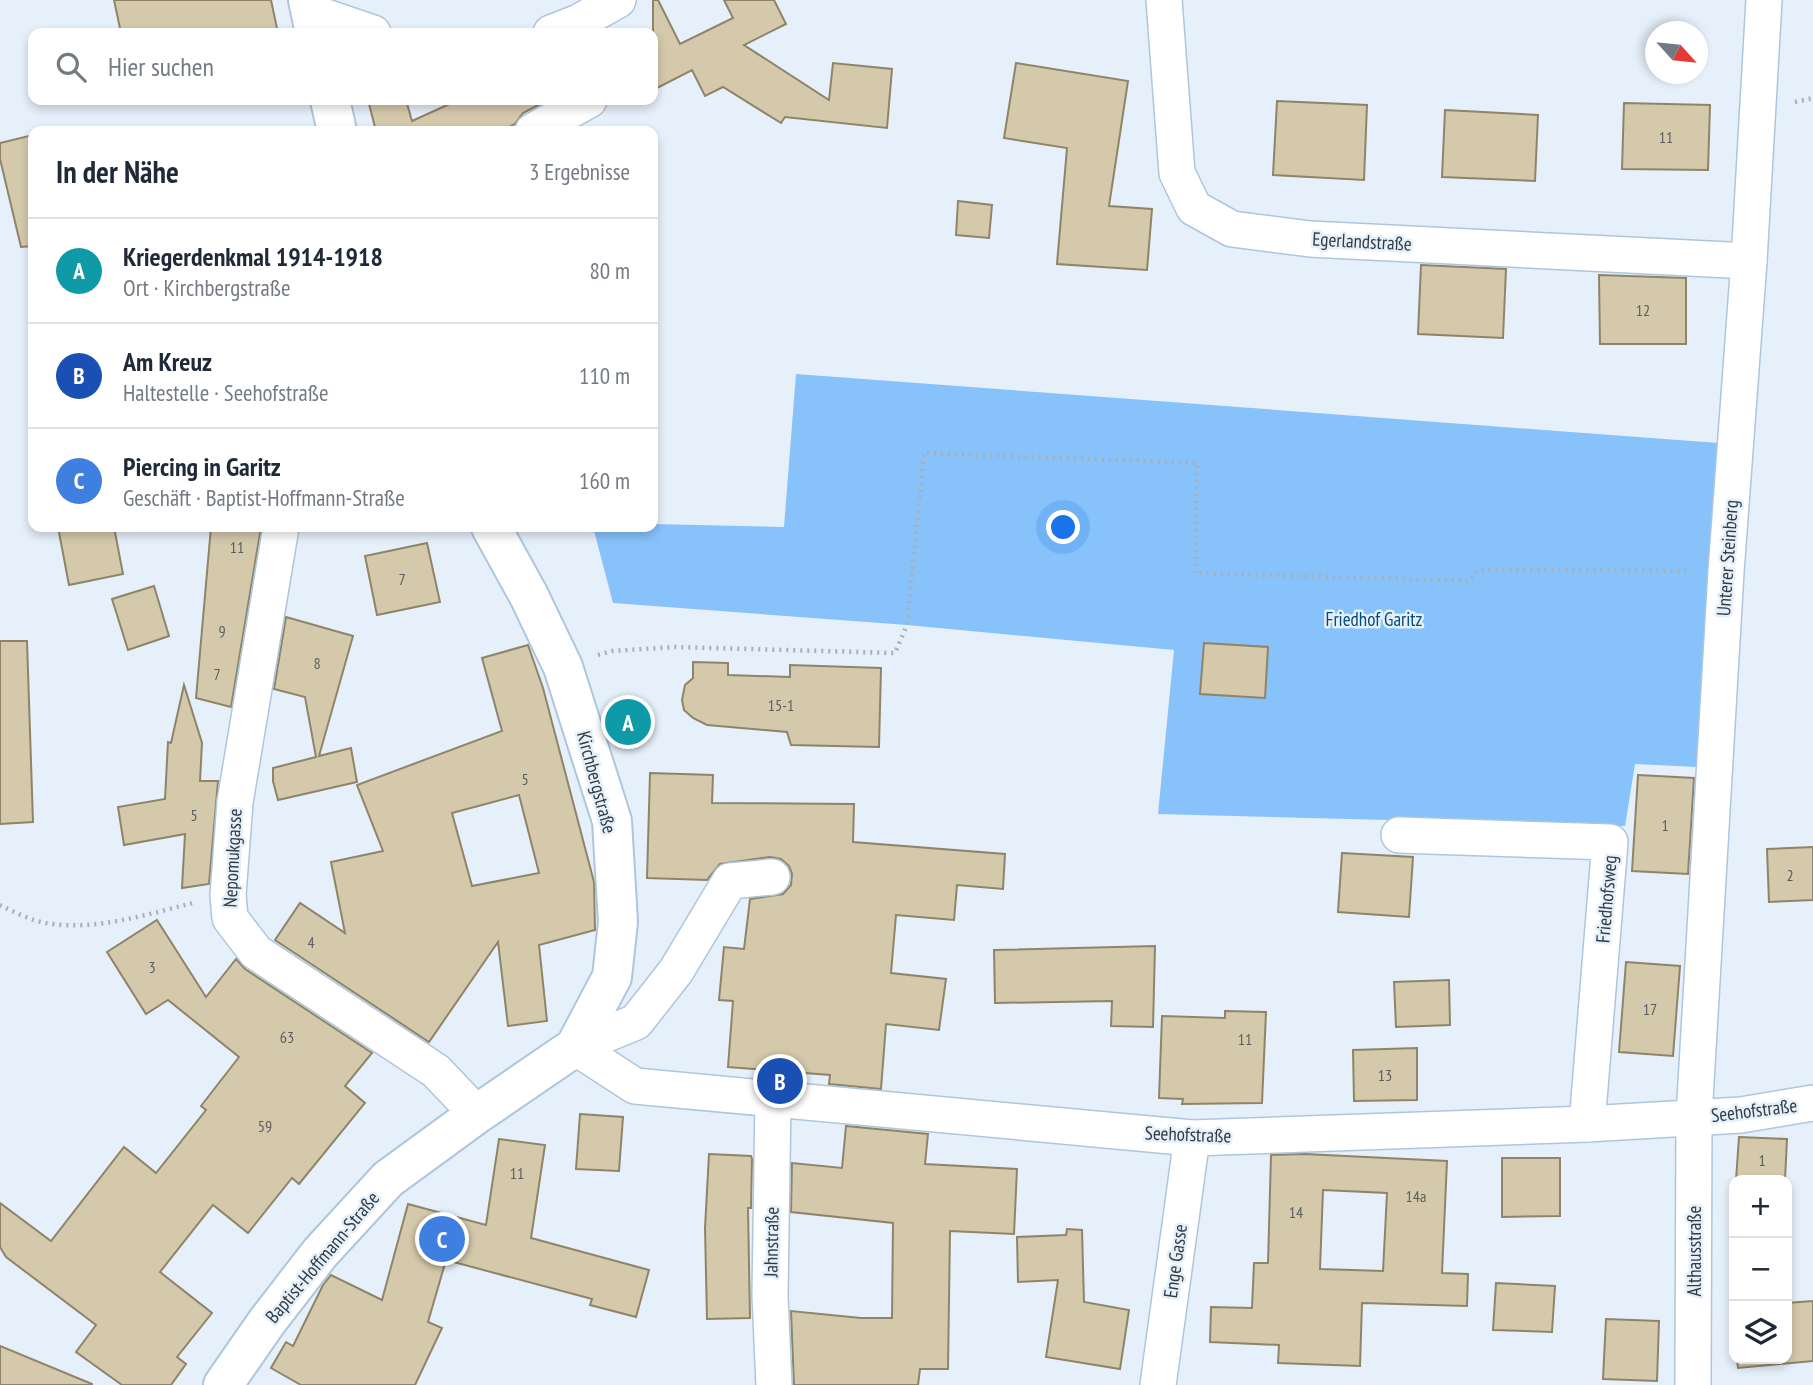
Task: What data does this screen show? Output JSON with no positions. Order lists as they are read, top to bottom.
{
  "streets": {
    "street": [
      "Egerlandstraße",
      "Unterer Steinberg",
      "Kirchbergstraße",
      "Nepomukgasse",
      "Friedhofsweg",
      "Seehofstraße",
      "Jahnstraße",
      "Althausstraße",
      "Baptist-Hoffmann-Straße",
      "Enge Gasse"
    ]
  },
  "crossings": [
    ["Egerlandstraße", "Unterer Steinberg"],
    ["Unterer Steinberg", "Seehofstraße"],
    ["Unterer Steinberg", "Althausstraße"],
    ["Kirchbergstraße", "Seehofstraße"],
    ["Kirchbergstraße", "Baptist-Hoffmann-Straße"],
    ["Nepomukgasse", "Baptist-Hoffmann-Straße"],
    ["Friedhofsweg", "Seehofstraße"],
    ["Seehofstraße", "Jahnstraße"],
    ["Seehofstraße", "Althausstraße"],
    ["Seehofstraße", "Baptist-Hoffmann-Straße"],
    ["Seehofstraße", "Enge Gasse"]
  ],
  "parks": ["Friedhof Garitz"],
  "house_numbers": [
    "11",
    "12",
    "11",
    "7",
    "9",
    "8",
    "7",
    "15-1",
    "5",
    "5",
    "1",
    "2",
    "4",
    "3",
    "17",
    "63",
    "11",
    "13",
    "59",
    "1",
    "11",
    "14a",
    "14"
  ],
  "north": "bottom right",
  "page": {
    "search": "Hier suchen",
    "heading": ["In der Nähe", "3 Ergebnisse"],
    "list": [
      {
        "mark": "A",
        "name": "Kriegerdenkmal 1914-1918",
        "note": "Ort · Kirchbergstraße",
        "value": "80 m"
      },
      {
        "mark": "B",
        "name": "Am Kreuz",
        "note": "Haltestelle · Seehofstraße",
        "value": "110 m"
      },
      {
        "mark": "C",
        "name": "Piercing in Garitz",
        "note": "Geschäft · Baptist-Hoffmann-Straße",
        "value": "160 m"
      }
    ],
    "pins": ["A", "B", "C"],
    "map_buttons": ["+", "−"]
  }
}
